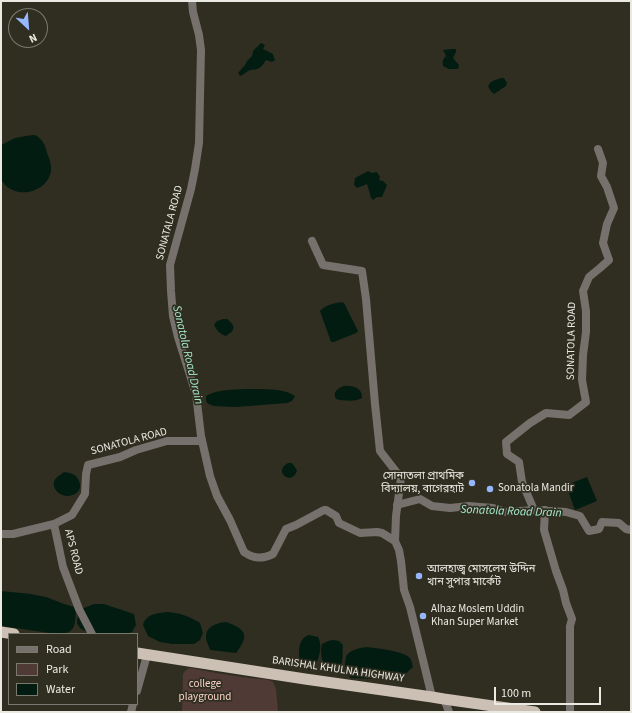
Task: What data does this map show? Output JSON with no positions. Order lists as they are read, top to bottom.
{
  "streets": {
    "highway": ["BARISHAL KHULNA HIGHWAY"],
    "street": ["SONATALA ROAD", "SONATOLA ROAD", "APS ROAD"]
  },
  "crossings": [
    ["SONATALA ROAD", "SONATOLA ROAD"],
    ["SONATOLA ROAD", "APS ROAD"]
  ],
  "water": ["Sonatola Road Drain"],
  "parks": ["college playground"],
  "places": [
    "সোনাতলা প্রাথমিক বিদ্যালয়, বাগেরহাট",
    "Sonatola Mandir",
    "আলহাজ্ব মোসলেম উদ্দিন খান সুপার মার্কেট",
    "Alhaz Moslem Uddin Khan Super Market"
  ],
  "legend": ["Road", "Park", "Water"],
  "scale_bar": "100 m",
  "north": "bottom right"
}
